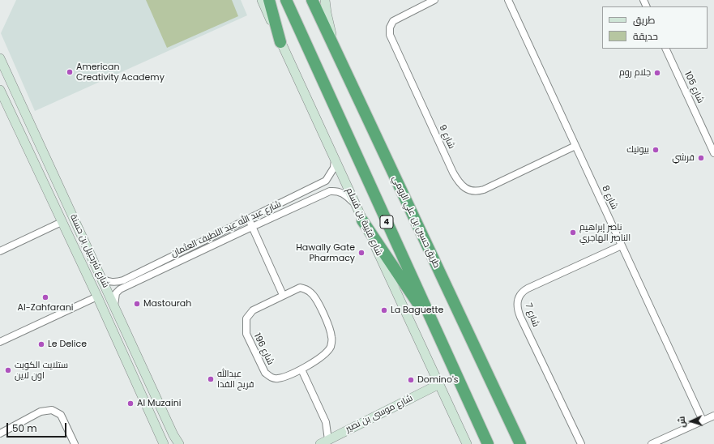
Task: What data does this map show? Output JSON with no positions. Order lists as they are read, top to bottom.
{
  "streets": {
    "highway": ["4", "طريق حسين بن علي الرومي"],
    "street": [
      "شارع 105",
      "شارع 9",
      "شارع 8",
      "شارع قتيبة بن مُسلم",
      "شارع عبد الله عبد اللطيف العثمان",
      "شارع شرحبيل بن حسنة",
      "شارع 7",
      "شارع 196",
      "شارع موسى بن نصير"
    ]
  },
  "crossings": [
    ["شارع 9", "شارع 8"],
    ["شارع 8", "شارع 7"],
    ["شارع قتيبة بن مُسلم", "شارع عبد الله عبد اللطيف العثمان"],
    ["شارع قتيبة بن مُسلم", "شارع موسى بن نصير"],
    ["شارع عبد الله عبد اللطيف العثمان", "شارع شرحبيل بن حسنة"]
  ],
  "places": [
    "American Creativity Academy",
    "جلام روم",
    "بيوتيك",
    "فرشي",
    "ناصر إبراهيم الناصر الهاجري",
    "Hawally Gate Pharmacy",
    "Al-Zahfarani",
    "Mastourah",
    "La Baguette",
    "Le Delice",
    "ستلايت الكويت اون لاين",
    "عبدالله فريح الفدا",
    "Domino's",
    "Al Muzaini"
  ],
  "legend": ["طريق", "حديقة"],
  "scale_bar": "50 m",
  "north": "left"
}
